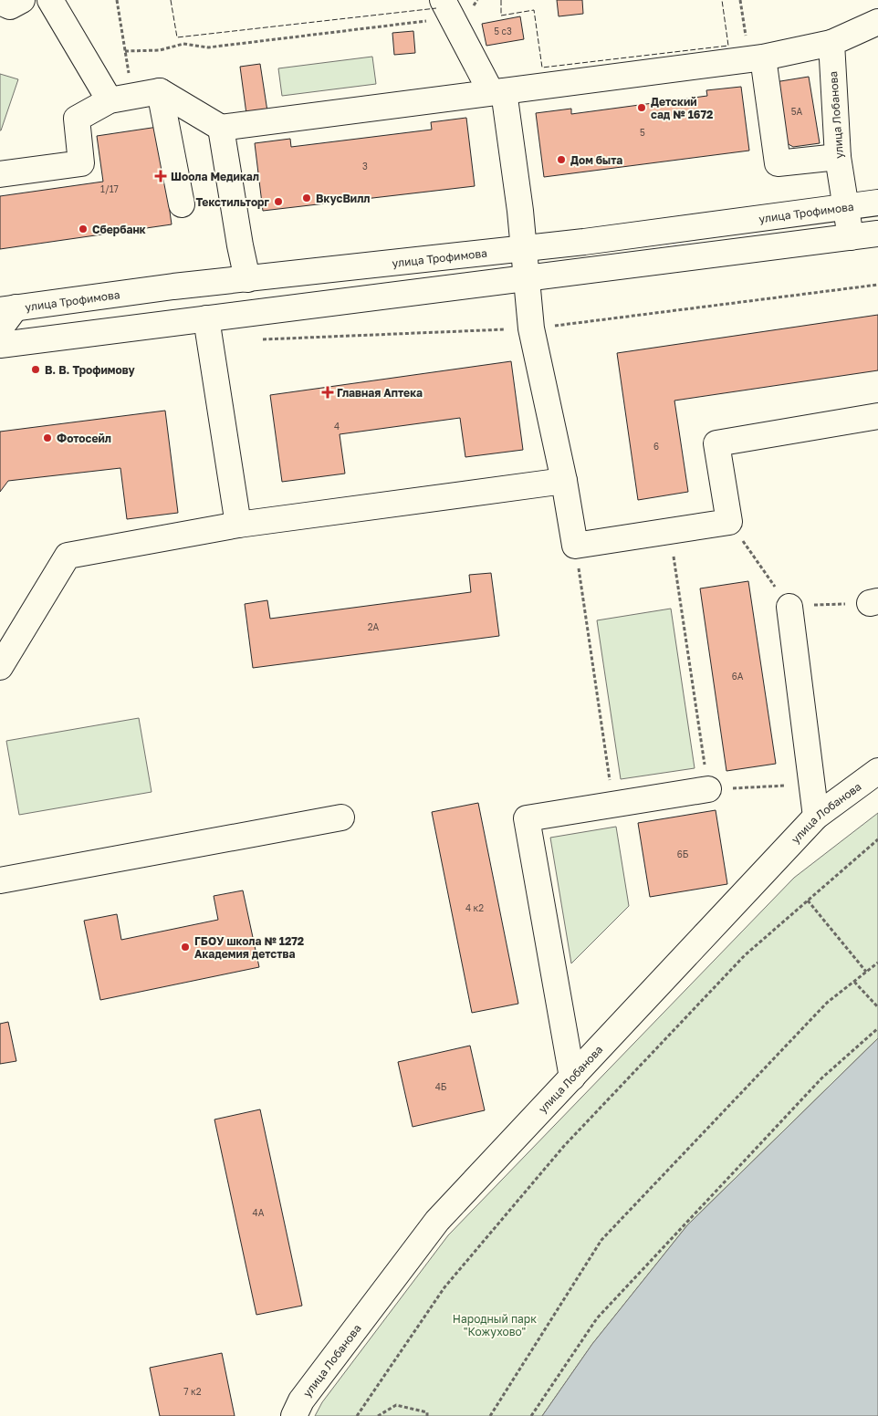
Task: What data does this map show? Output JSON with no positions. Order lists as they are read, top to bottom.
{
  "streets": {
    "main road": ["улица Лобанова", "улица Трофимова"]
  },
  "crossings": [
    ["улица Лобанова", "улица Трофимова"]
  ],
  "parks": ["Народный парк \"Кожухово\""],
  "places": {
    "other": [
      "Детский сад № 1672",
      "Дом быта",
      "ВкусВилл",
      "Текстильторг",
      "Сбербанк",
      "В. В. Трофимову",
      "Фотосейл",
      "ГБОУ школа № 1272 Академия детства"
    ],
    "health": ["Шоола Медикал", "Главная Аптека"]
  },
  "house_numbers": [
    "5 с3",
    "5А",
    "5",
    "3",
    "1/17",
    "4",
    "6",
    "2А",
    "6А",
    "6Б",
    "4 к2",
    "4Б",
    "4А",
    "7 к2"
  ]
}
